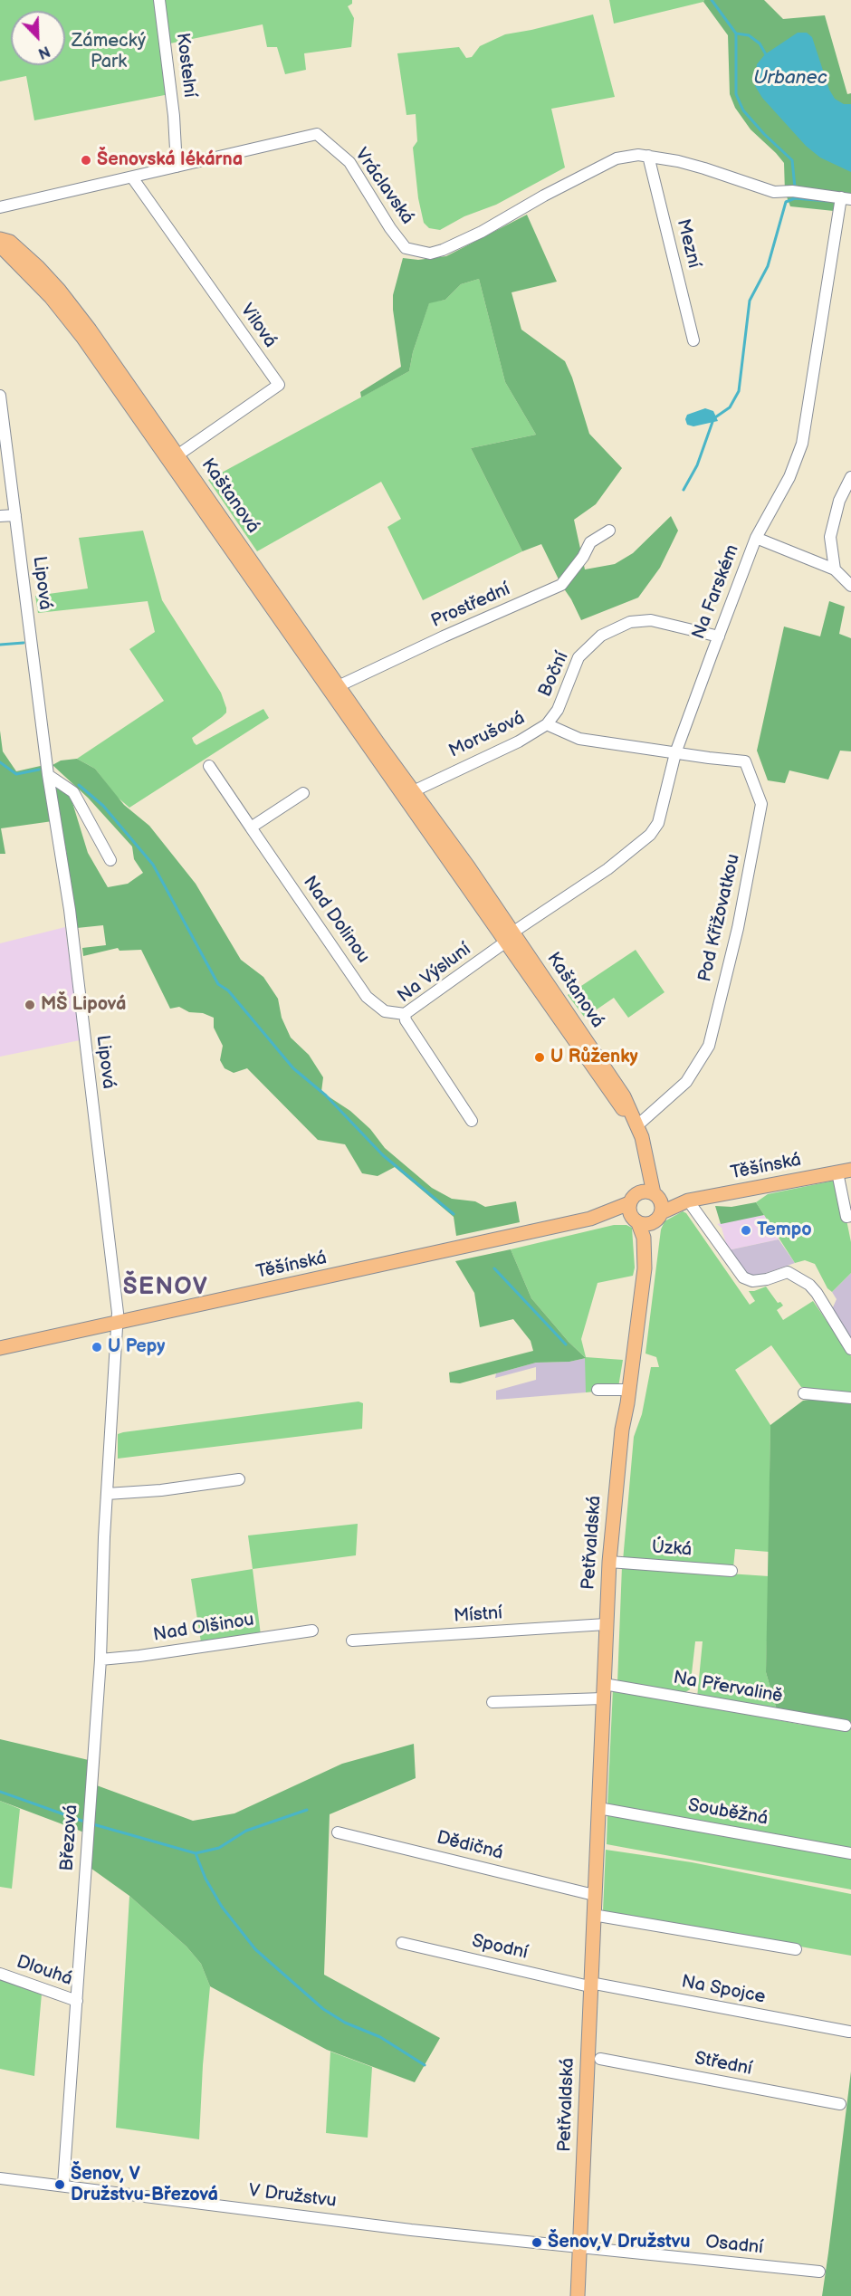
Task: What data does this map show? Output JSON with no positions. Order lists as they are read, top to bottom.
{
  "streets": {
    "main road": ["Kaštanová", "Těšínská", "Petřvaldská"],
    "street": [
      "Kostelní",
      "Vráclavská",
      "Mezní",
      "Vilová",
      "Lipová",
      "Na Farském",
      "Prostřední",
      "Boční",
      "Morušová",
      "Pod Křižovatkou",
      "Nad Dolinou",
      "Na Výsluní",
      "Úzká",
      "Místní",
      "Nad Olšinou",
      "Na Přervalině",
      "Souběžná",
      "Březová",
      "Dědičná",
      "Spodní",
      "Dlouhá",
      "Na Spojce",
      "Střední",
      "V Družstvu",
      "Osadní"
    ]
  },
  "crossings": [
    ["Kostelní", "Vráclavská"],
    ["Vráclavská", "Mezní"],
    ["Vráclavská", "Vilová"],
    ["Vráclavská", "Na Farském"],
    ["Vilová", "Kaštanová"],
    ["Kaštanová", "Na Farském"],
    ["Kaštanová", "Prostřední"],
    ["Kaštanová", "Morušová"],
    ["Kaštanová", "Pod Křižovatkou"],
    ["Kaštanová", "Na Výsluní"],
    ["Kaštanová", "Těšínská"],
    ["Kaštanová", "Petřvaldská"],
    ["Lipová", "Těšínská"],
    ["Lipová", "Březová"],
    ["Na Farském", "Boční"],
    ["Na Farském", "Morušová"],
    ["Na Farském", "Pod Křižovatkou"],
    ["Na Farském", "Na Výsluní"],
    ["Boční", "Morušová"],
    ["Morušová", "Pod Křižovatkou"],
    ["Nad Dolinou", "Na Výsluní"],
    ["Těšínská", "Petřvaldská"],
    ["Těšínská", "Březová"],
    ["Petřvaldská", "Úzká"],
    ["Petřvaldská", "Místní"],
    ["Petřvaldská", "Na Přervalině"],
    ["Petřvaldská", "Souběžná"],
    ["Petřvaldská", "Dědičná"],
    ["Petřvaldská", "Spodní"],
    ["Petřvaldská", "Na Spojce"],
    ["Petřvaldská", "V Družstvu"],
    ["Petřvaldská", "Osadní"],
    ["Nad Olšinou", "Březová"],
    ["Březová", "Dlouhá"],
    ["Březová", "V Družstvu"],
    ["Spodní", "Na Spojce"],
    ["V Družstvu", "Osadní"]
  ],
  "districts": ["ŠENOV"],
  "water": ["Urbanec"],
  "parks": ["Zámecký Park"],
  "places": [
    "Šenovská lékárna",
    "MŠ Lipová",
    "U Růženky",
    "Tempo",
    "U Pepy",
    "Šenov, V Družstvu-Březová",
    "Šenov,V Družstvu"
  ],
  "north": "bottom right"
}
